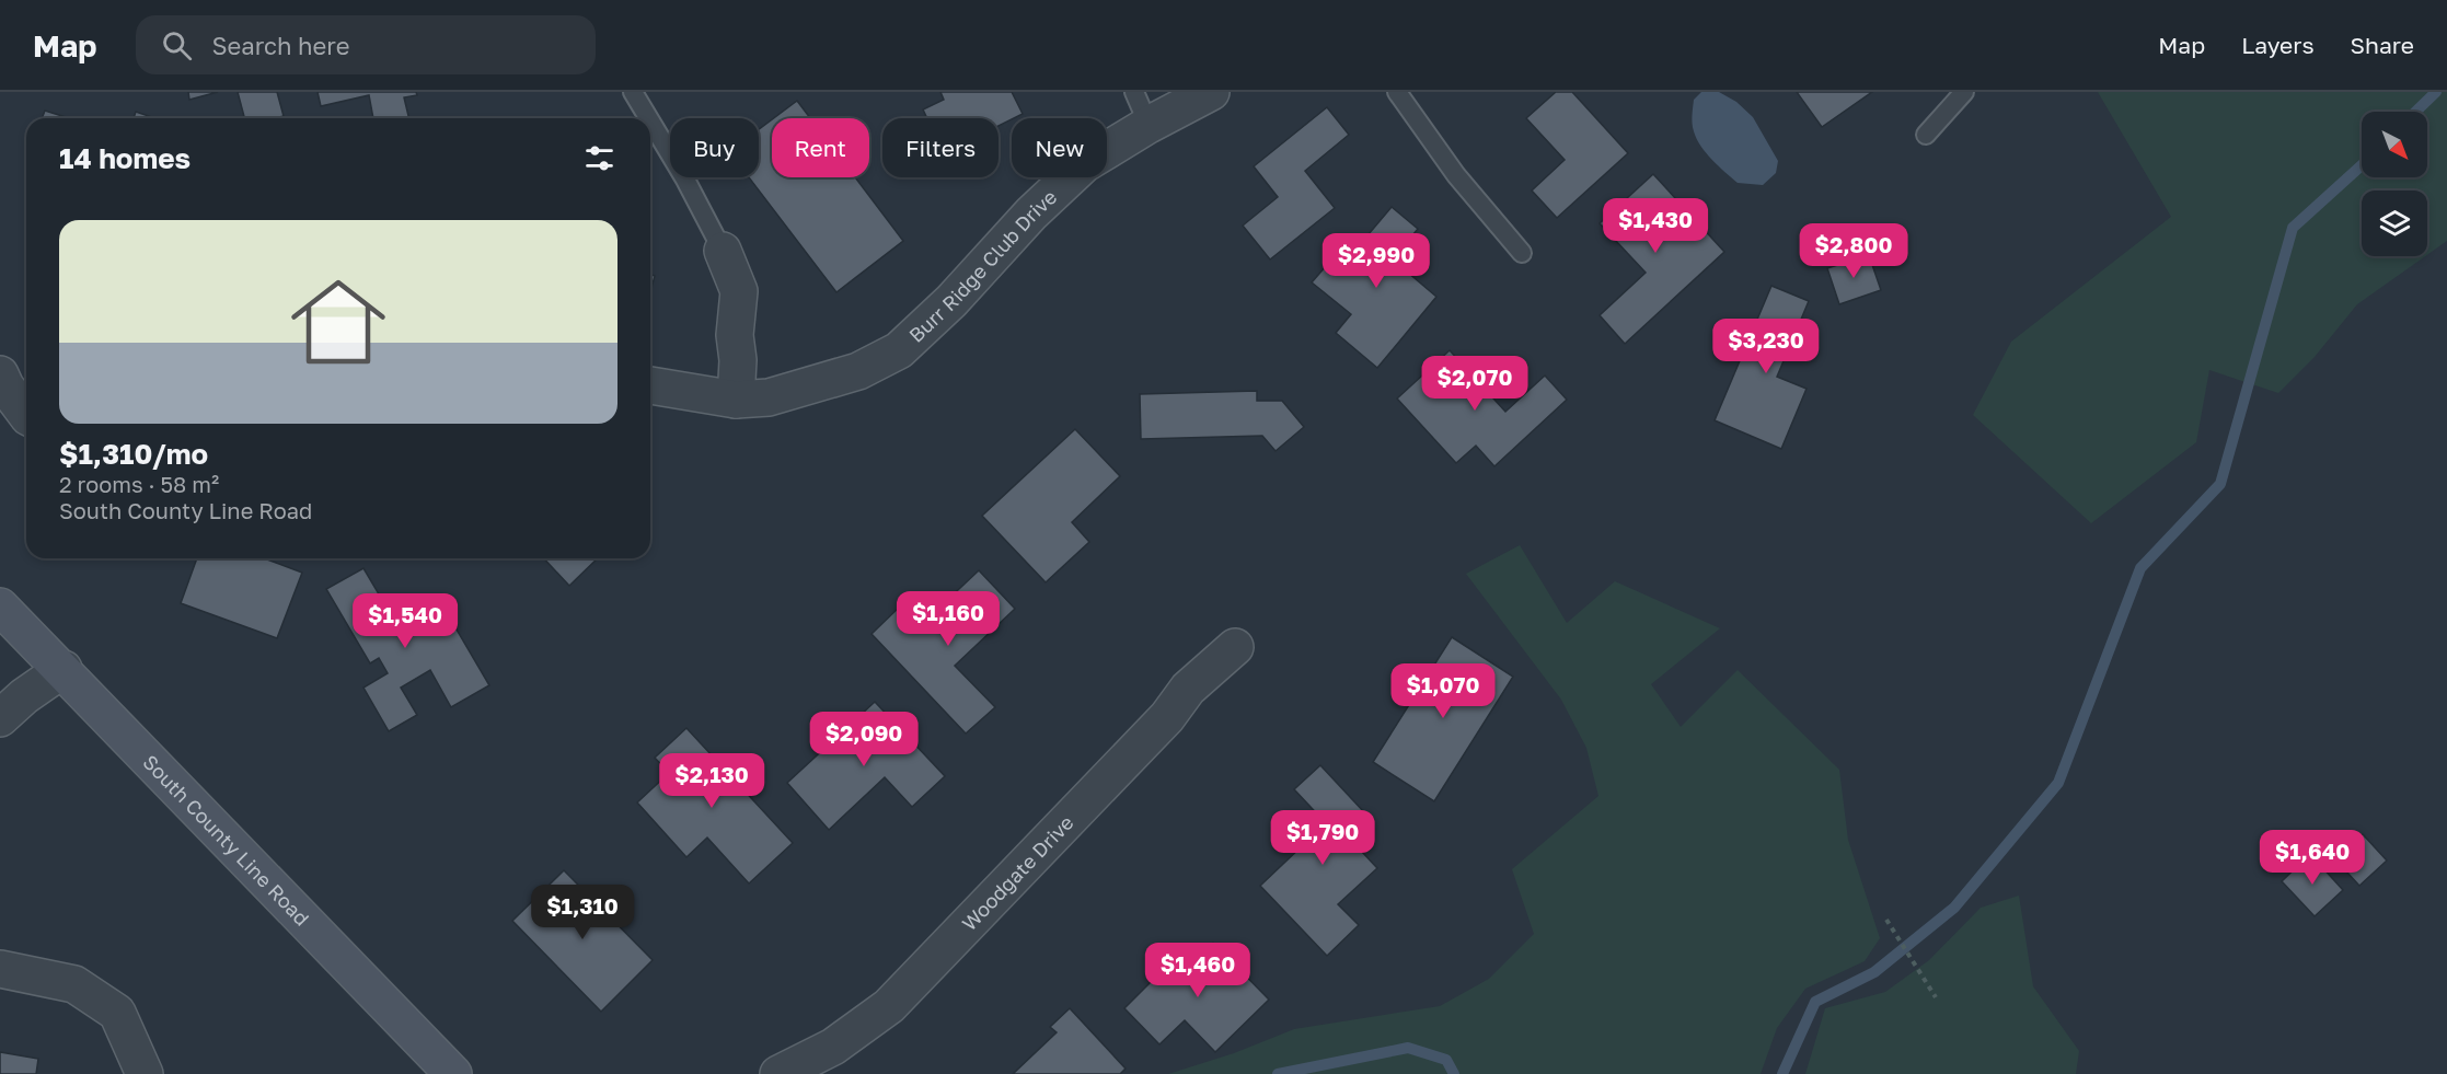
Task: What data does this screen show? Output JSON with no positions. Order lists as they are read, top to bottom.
{
  "streets": {
    "main road": ["South County Line Road"],
    "street": ["Burr Ridge Club Drive", "Woodgate Drive"]
  },
  "north": "bottom right",
  "page": {
    "header": "Map",
    "search": "Search here",
    "nav": ["Map", "Layers", "Share"],
    "chip": [
      "Buy",
      "Rent",
      "Filters",
      "New"
    ],
    "heading": "14 homes",
    "list": [
      {
        "name": "$1,310/mo",
        "note": "2 rooms · 58 m² · South County Line Road"
      }
    ],
    "price": [
      "$1,430",
      "$2,800",
      "$2,990",
      "$3,230",
      "$2,070",
      "$1,160",
      "$1,540",
      "$1,070",
      "$2,090",
      "$2,130",
      "$1,790",
      "$1,640",
      "$1,310",
      "$1,460"
    ]
  }
}
